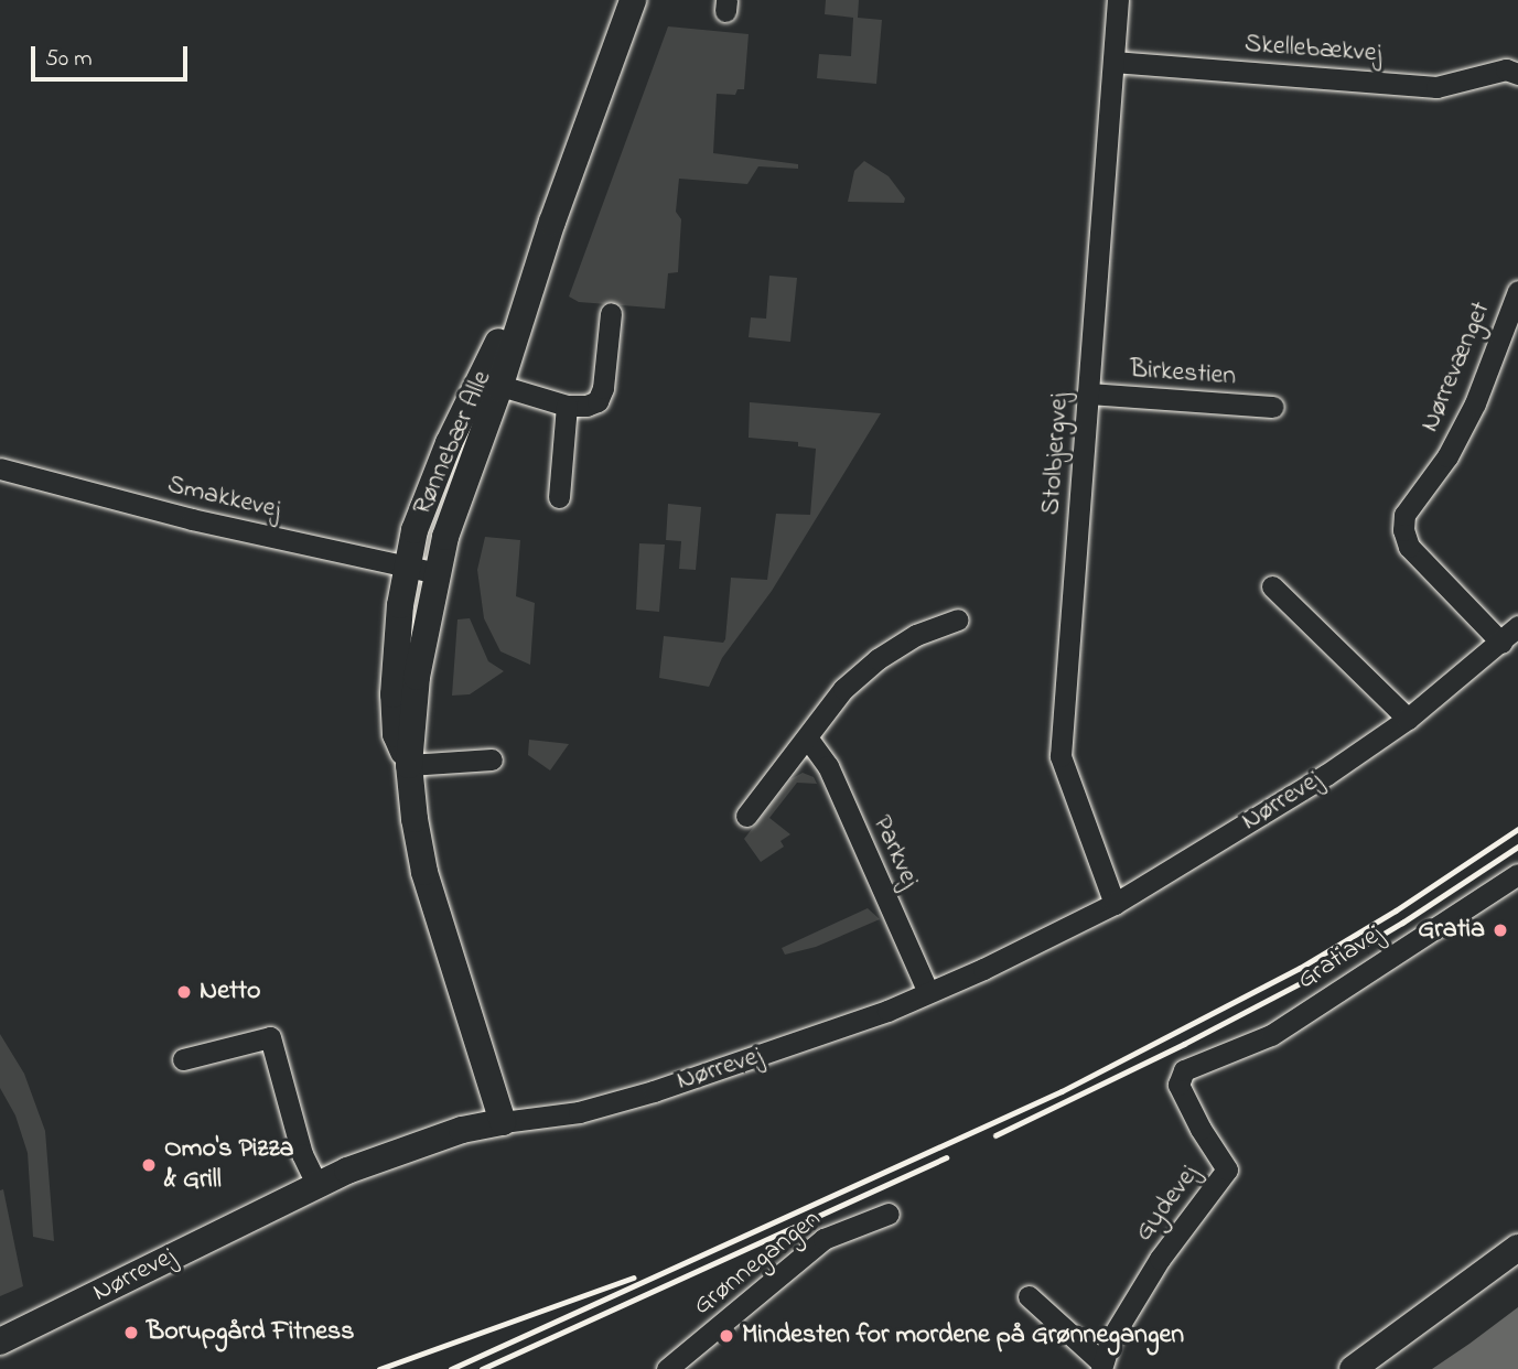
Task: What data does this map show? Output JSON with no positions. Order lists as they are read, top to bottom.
{
  "streets": {
    "main road": ["Rønnebær Alle", "Nørrevej"],
    "street": [
      "Skellebækvej",
      "Nørrevænget",
      "Birkestien",
      "Stolbjergvej",
      "Smakkevej",
      "Parkvej",
      "Gratiavej",
      "Gydevej",
      "Grønnegangen"
    ]
  },
  "crossings": [
    ["Skellebækvej", "Stolbjergvej"],
    ["Nørrevænget", "Nørrevej"],
    ["Birkestien", "Stolbjergvej"],
    ["Rønnebær Alle", "Smakkevej"],
    ["Rønnebær Alle", "Nørrevej"],
    ["Stolbjergvej", "Nørrevej"],
    ["Nørrevej", "Parkvej"],
    ["Gratiavej", "Gydevej"]
  ],
  "places": [
    "Gratia",
    "Netto",
    "Omo's Pizza & Grill",
    "Borupgård Fitness",
    "Mindesten for mordene på Grønnegangen"
  ],
  "scale_bar": "50 m"
}
